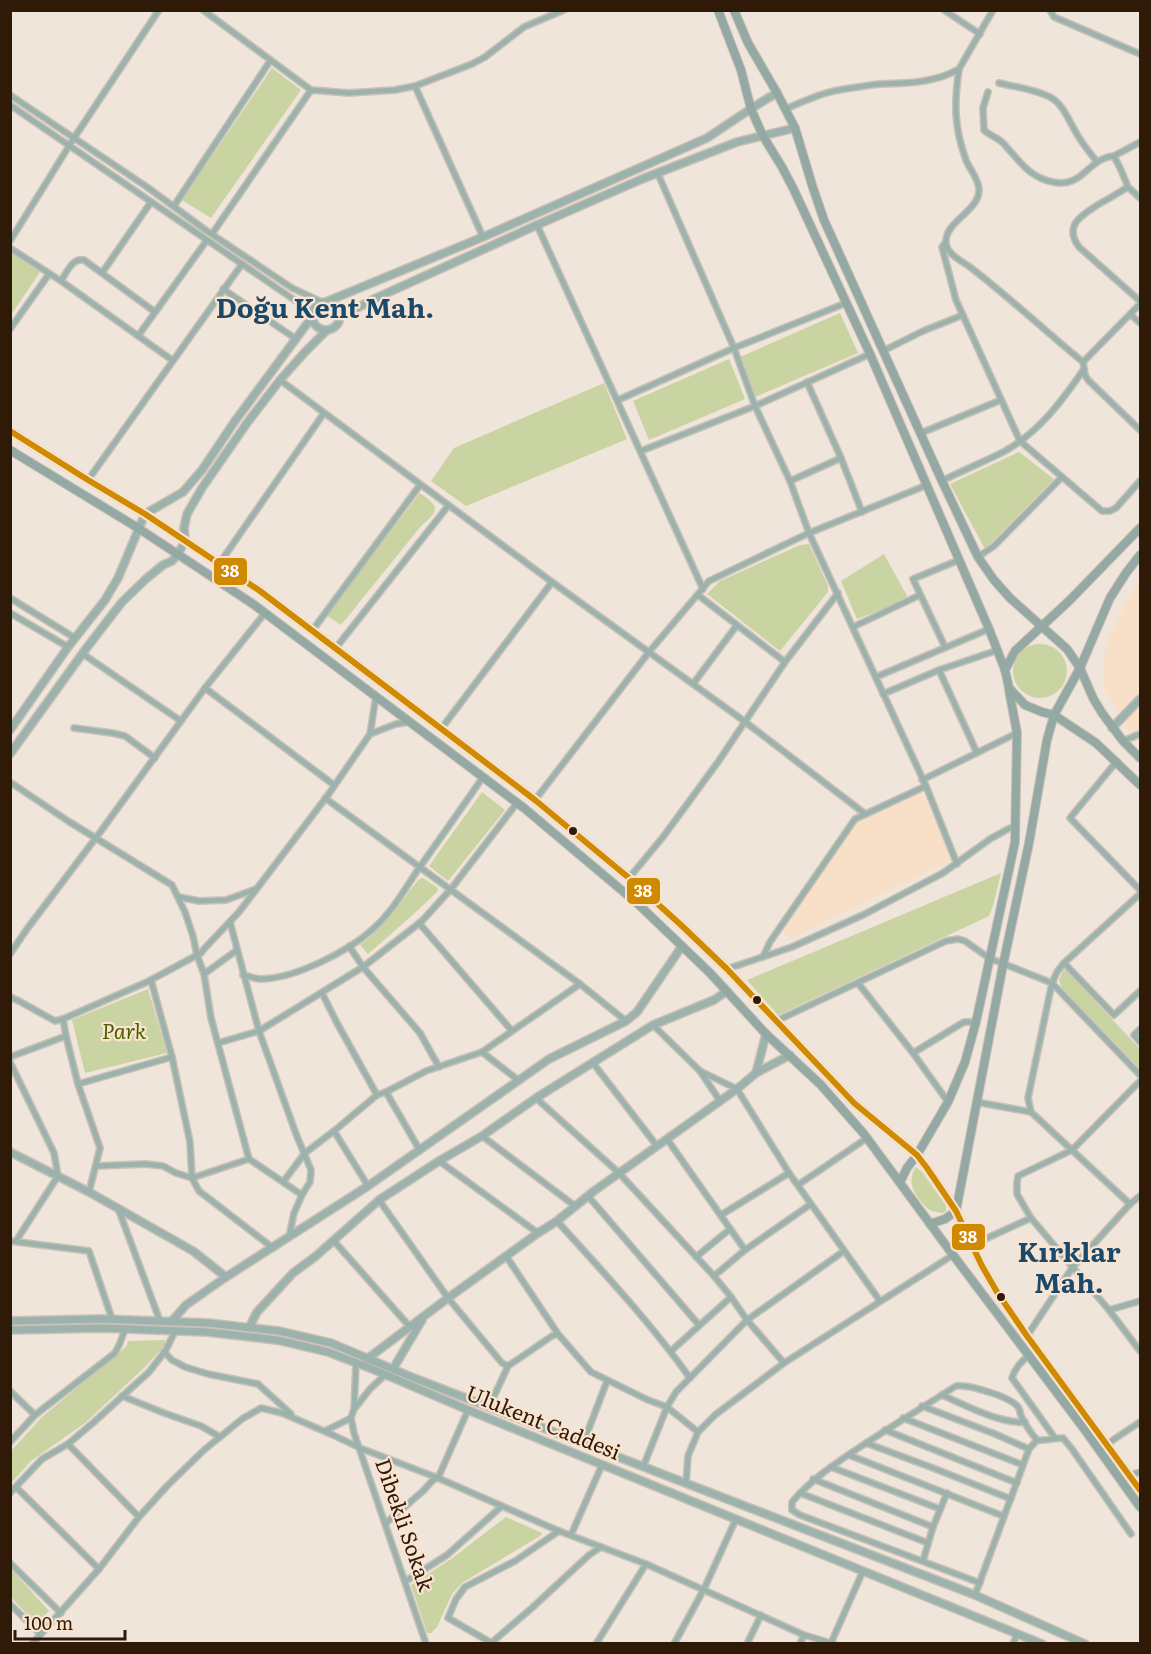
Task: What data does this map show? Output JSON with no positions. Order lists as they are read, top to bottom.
{
  "streets": {
    "street": ["Ulukent Caddesi", "Dibekli Sokak"]
  },
  "districts": ["Doğu Kent Mah.", "Kırklar Mah."],
  "parks": ["Park"],
  "lines": ["transit line 38"],
  "scale_bar": "100 m"
}
